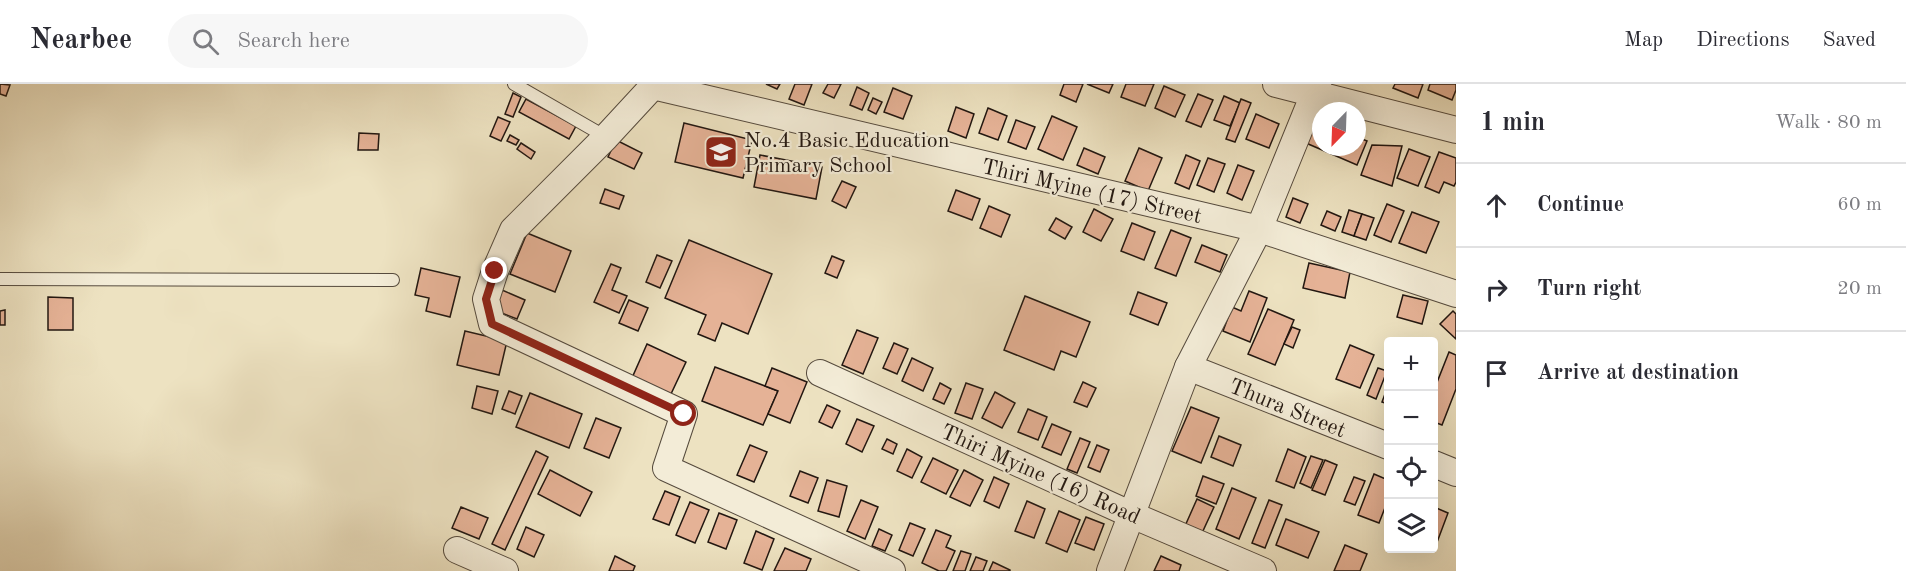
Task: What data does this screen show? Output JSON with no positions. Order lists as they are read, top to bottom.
{
  "streets": {
    "street": ["Thiri Myine (17) Street", "Thura Street", "Thiri Myine (16) Road"]
  },
  "places": {
    "school or university": ["No.4 Basic Education Primary School"]
  },
  "north": "bottom left",
  "page": {
    "header": "Nearbee",
    "search": "Search here",
    "nav": ["Map", "Directions", "Saved"],
    "heading": ["1 min", "Walk · 80 m"],
    "list": [
      ["Continue", "60 m"],
      ["Turn right", "20 m"],
      "Arrive at destination"
    ],
    "map_buttons": ["+", "−"]
  }
}
